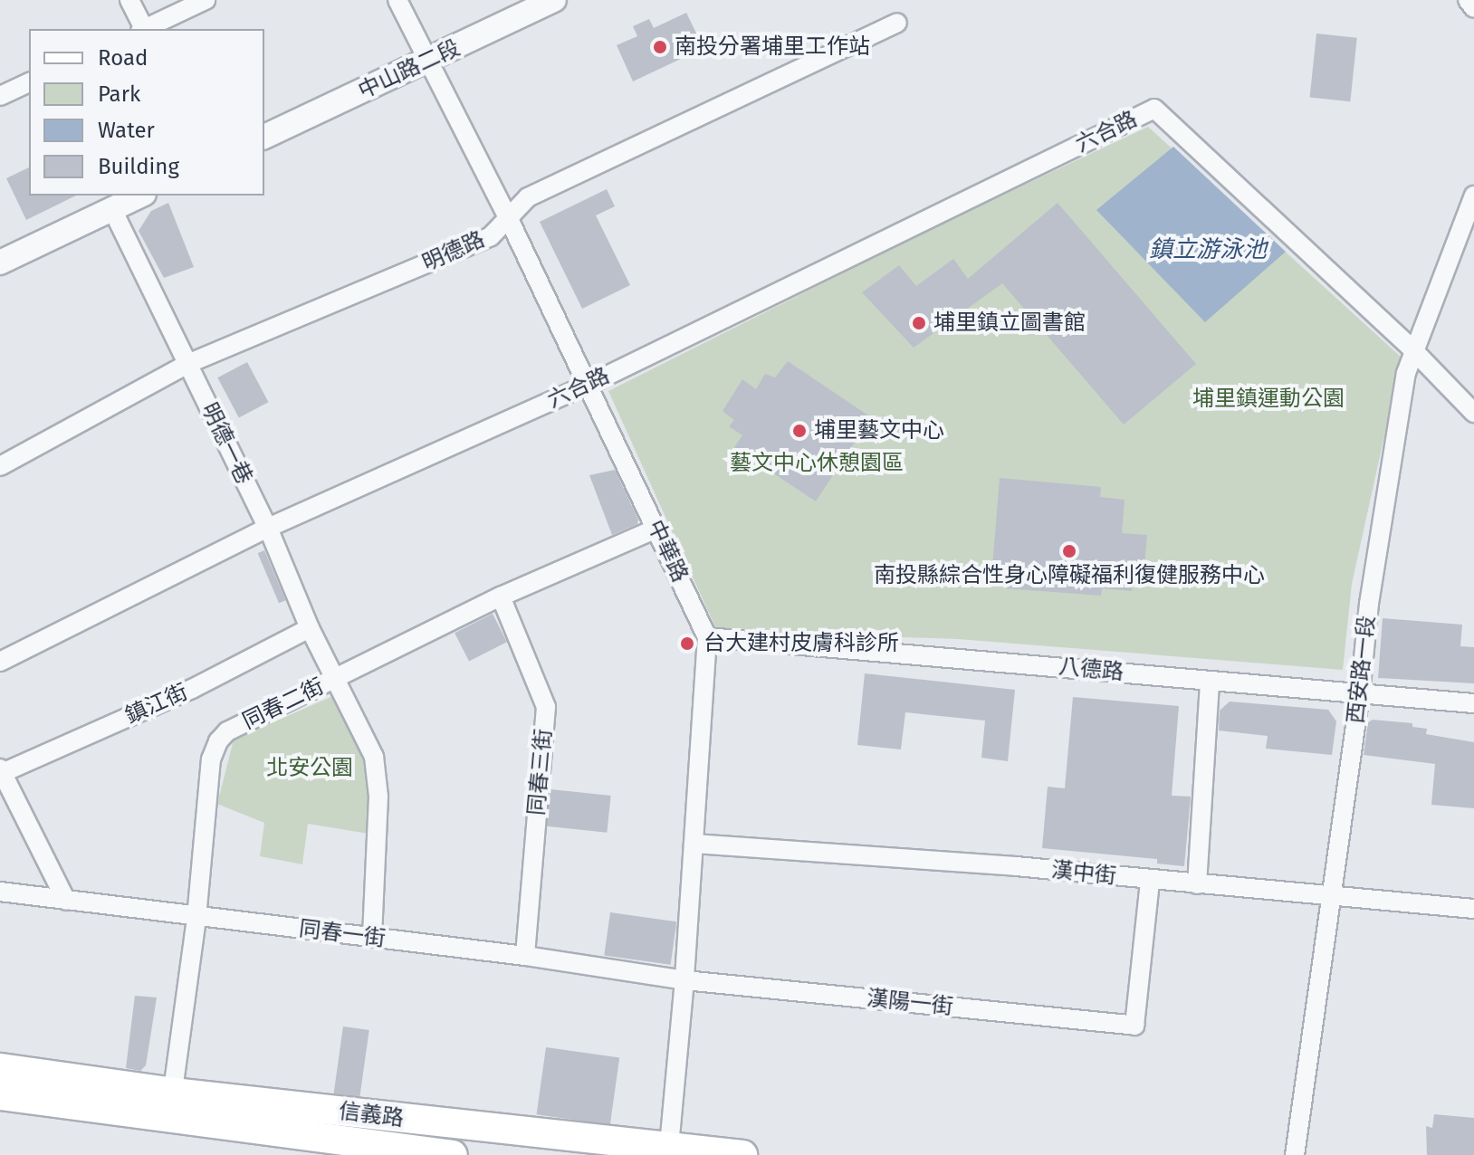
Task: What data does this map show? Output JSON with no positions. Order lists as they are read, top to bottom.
{
  "streets": {
    "main road": ["信義路"],
    "street": [
      "中山路二段",
      "六合路",
      "明德路",
      "明德一巷",
      "中華路",
      "八德路",
      "西安路一段",
      "鎮江街",
      "同春二街",
      "同春三街",
      "漢中街",
      "同春一街",
      "漢陽一街"
    ]
  },
  "crossings": [
    ["中山路二段", "中華路"],
    ["六合路", "明德一巷"],
    ["六合路", "中華路"],
    ["六合路", "西安路一段"],
    ["明德路", "明德一巷"],
    ["明德路", "中華路"],
    ["明德一巷", "鎮江街"],
    ["明德一巷", "同春二街"],
    ["明德一巷", "同春一街"],
    ["中華路", "八德路"],
    ["中華路", "同春二街"],
    ["中華路", "漢中街"],
    ["中華路", "同春一街"],
    ["中華路", "漢陽一街"],
    ["中華路", "信義路"],
    ["八德路", "西安路一段"],
    ["西安路一段", "漢中街"],
    ["同春二街", "同春三街"],
    ["同春二街", "同春一街"],
    ["同春二街", "信義路"],
    ["同春三街", "同春一街"],
    ["漢中街", "漢陽一街"],
    ["同春一街", "漢陽一街"]
  ],
  "water": ["鎮立游泳池"],
  "parks": ["埔里鎮運動公園", "藝文中心休憩園區", "北安公園"],
  "places": [
    "南投分署埔里工作站",
    "埔里鎮立圖書館",
    "埔里藝文中心",
    "南投縣綜合性身心障礙福利復健服務中心",
    "台大建村皮膚科診所"
  ],
  "legend": [
    "Road",
    "Park",
    "Water",
    "Building"
  ]
}
